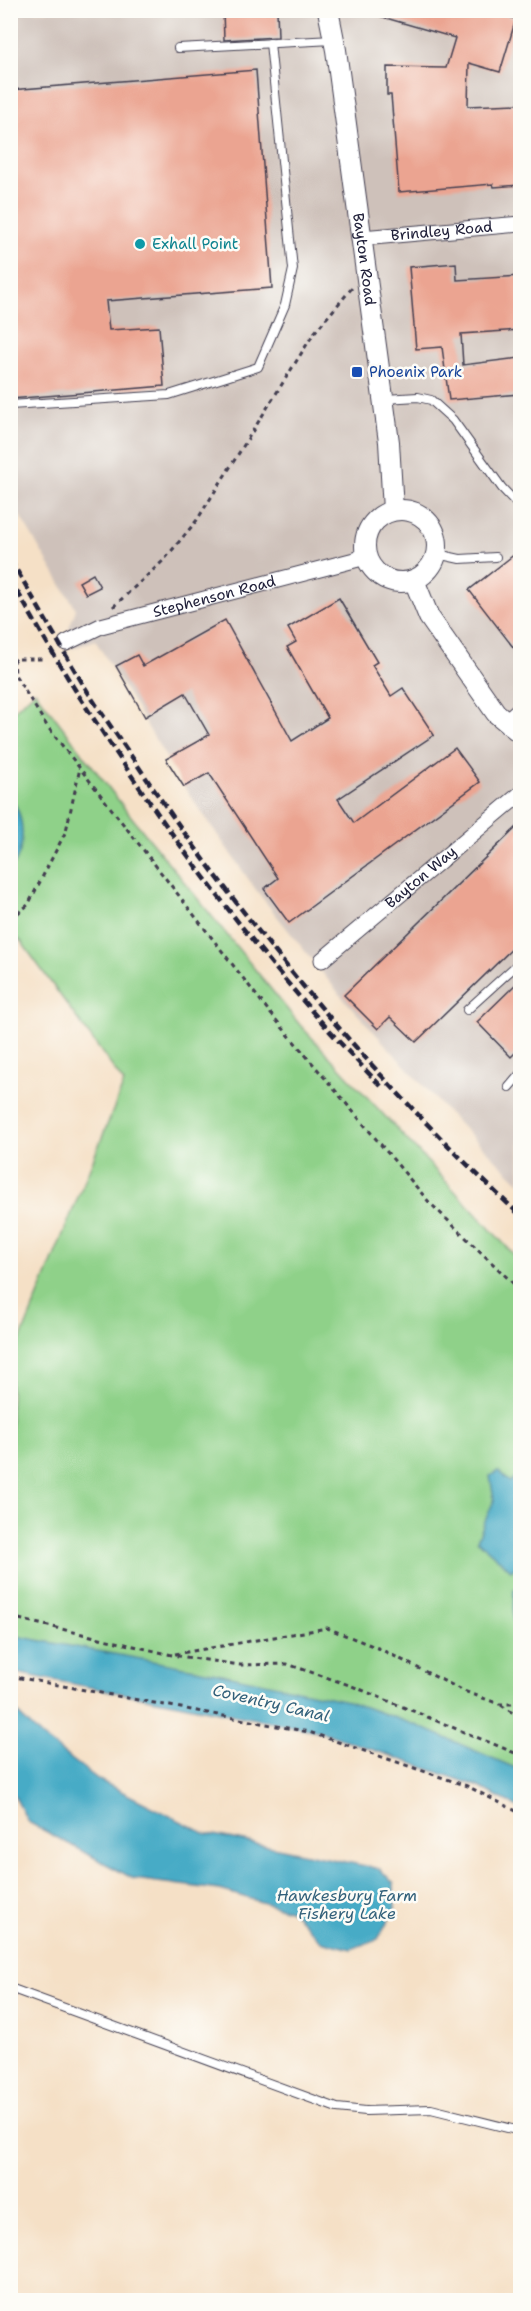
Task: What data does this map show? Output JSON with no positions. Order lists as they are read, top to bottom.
{
  "streets": {
    "street": [
      "Brindley Road",
      "Bayton Road",
      "Stephenson Road",
      "Bayton Way"
    ]
  },
  "crossings": [
    ["Brindley Road", "Bayton Road"],
    ["Bayton Road", "Stephenson Road"]
  ],
  "water": ["Coventry Canal", "Hawkesbury Farm Fishery Lake"],
  "places": {
    "other": ["Exhall Point"],
    "transit": ["Phoenix Park"]
  }
}
